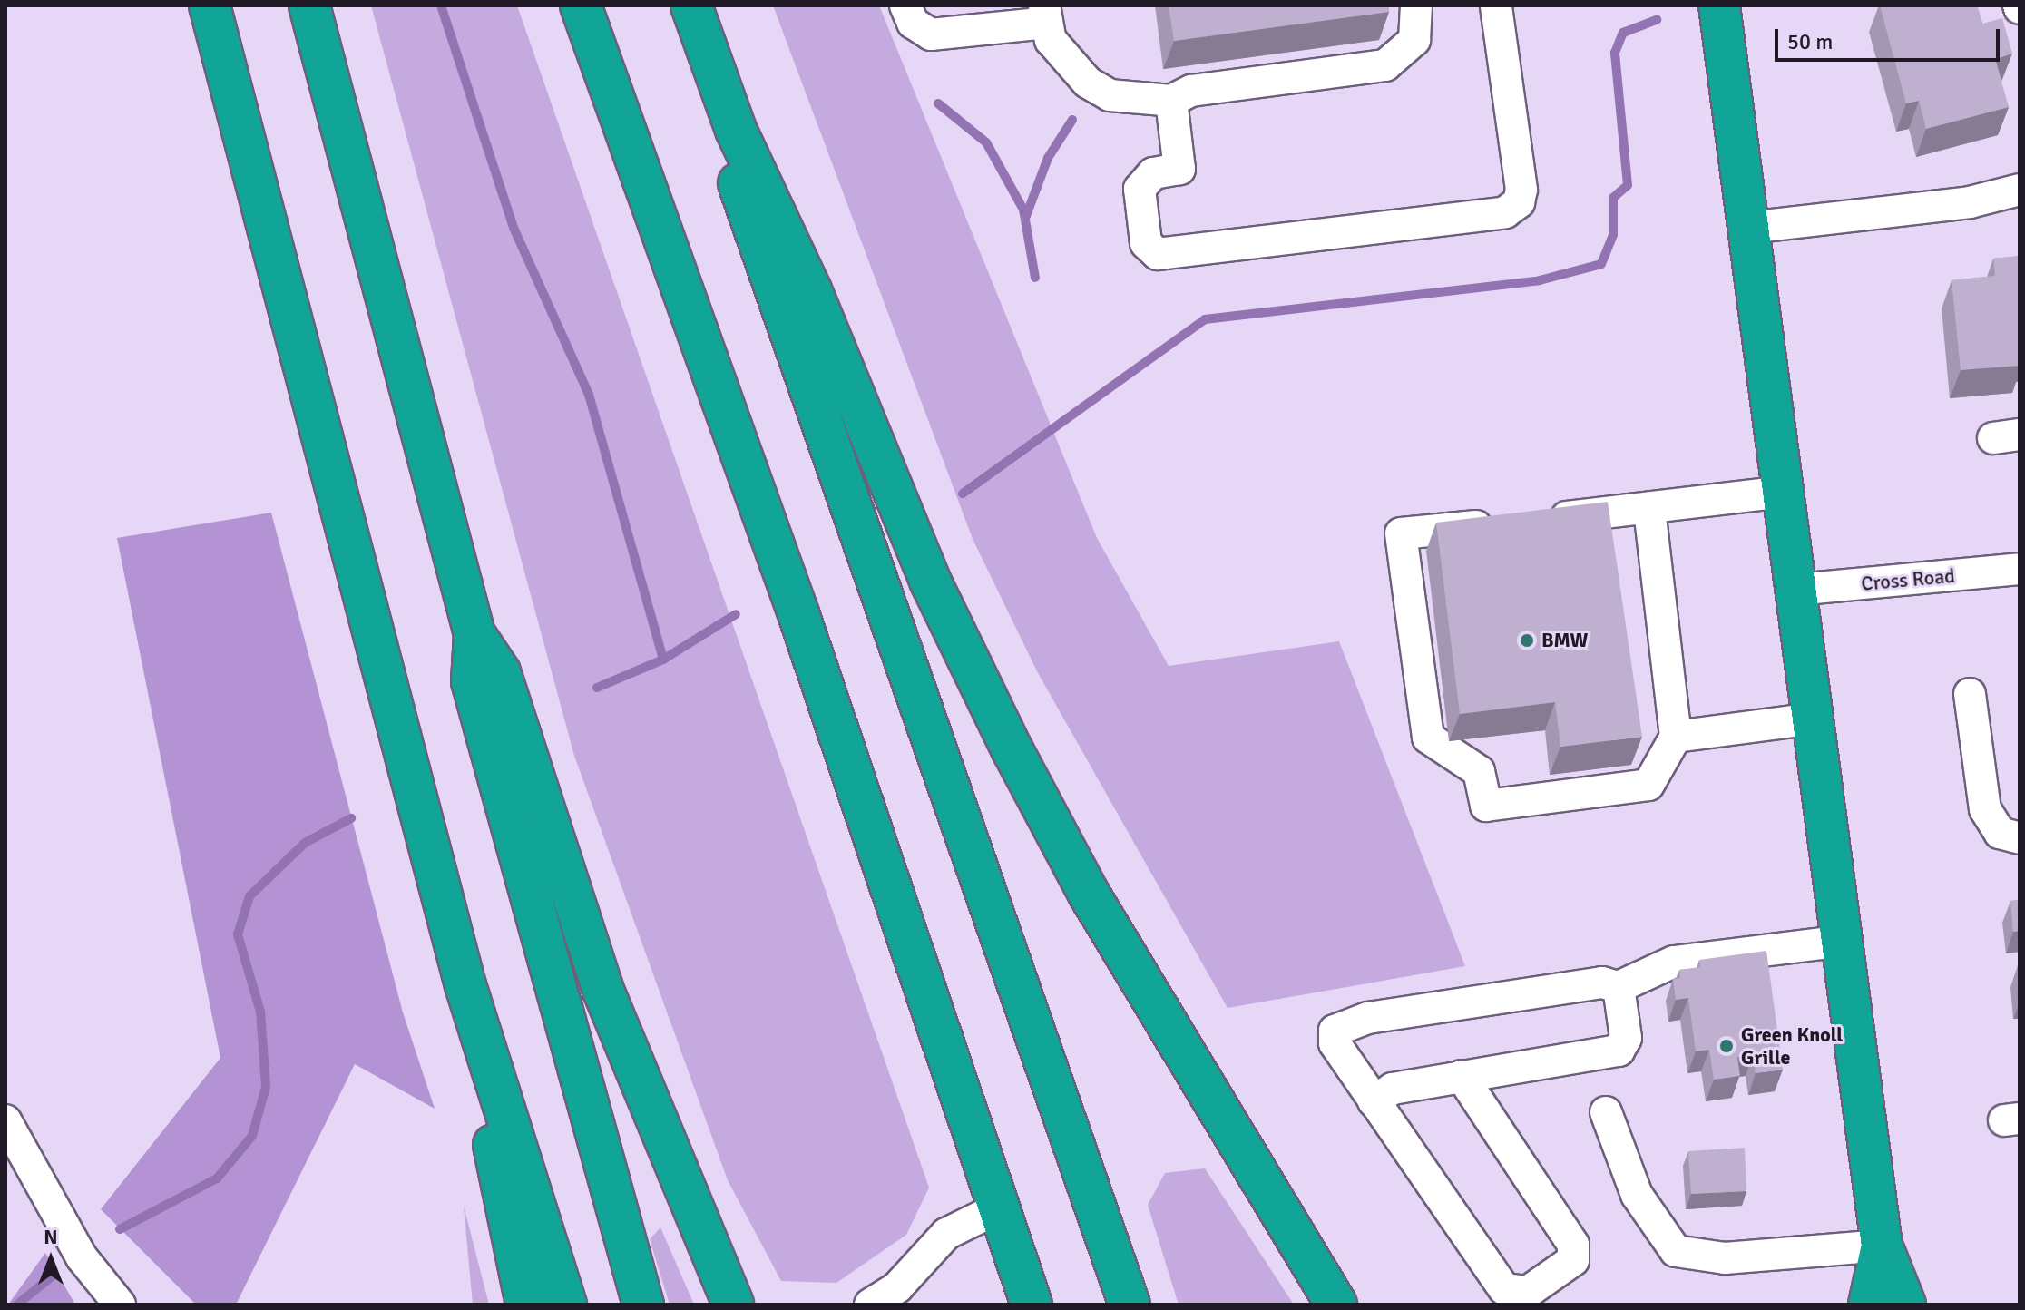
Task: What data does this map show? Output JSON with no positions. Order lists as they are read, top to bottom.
{
  "streets": {
    "street": ["Cross Road"]
  },
  "places": ["BMW", "Green Knoll Grille"],
  "scale_bar": "50 m",
  "north": "top"
}
